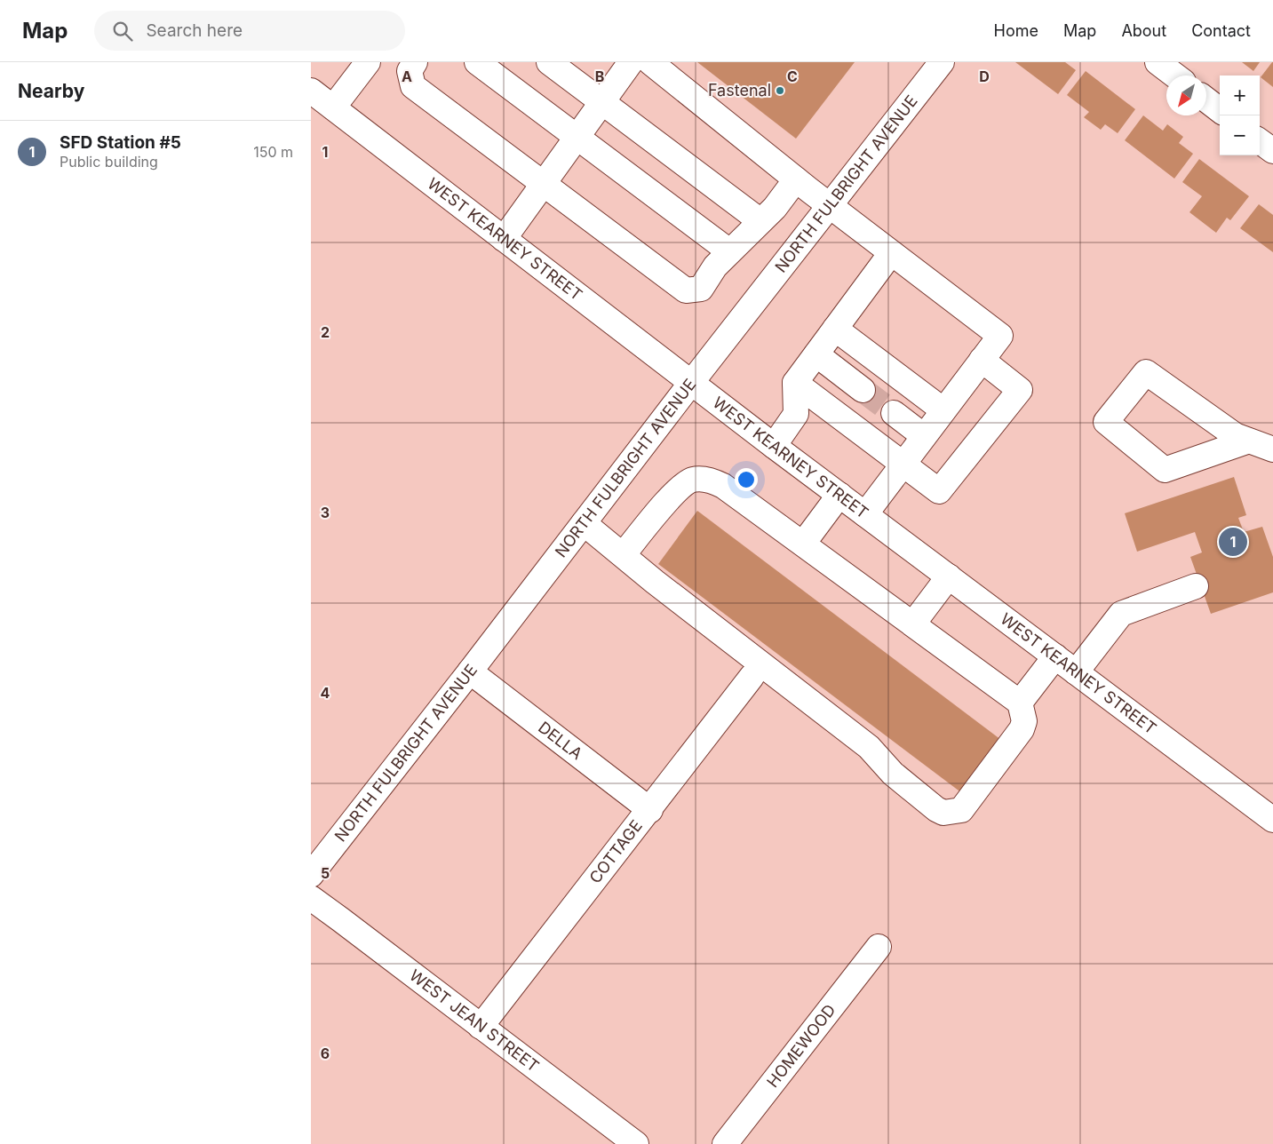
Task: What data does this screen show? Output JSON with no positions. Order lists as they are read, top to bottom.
{
  "streets": {
    "street": [
      "NORTH FULBRIGHT AVENUE",
      "WEST KEARNEY STREET",
      "DELLA",
      "COTTAGE",
      "WEST JEAN STREET",
      "HOMEWOOD"
    ]
  },
  "crossings": [
    ["NORTH FULBRIGHT AVENUE", "WEST KEARNEY STREET"],
    ["NORTH FULBRIGHT AVENUE", "DELLA"],
    ["DELLA", "COTTAGE"],
    ["COTTAGE", "WEST JEAN STREET"]
  ],
  "places": ["Fastenal"],
  "north": "bottom left",
  "page": {
    "header": "Map",
    "search": "Search here",
    "nav": [
      "Home",
      "Map",
      "About",
      "Contact"
    ],
    "heading": "Nearby",
    "map_buttons": ["+", "−"],
    "list": [
      {
        "mark": "1",
        "name": "SFD Station #5",
        "note": "Public building",
        "value": "150 m"
      }
    ],
    "pins": "1"
  },
  "grid": {
    "columns": [
      "A",
      "B",
      "C",
      "D"
    ],
    "rows": [
      "1",
      "2",
      "3",
      "4",
      "5",
      "6"
    ]
  }
}
